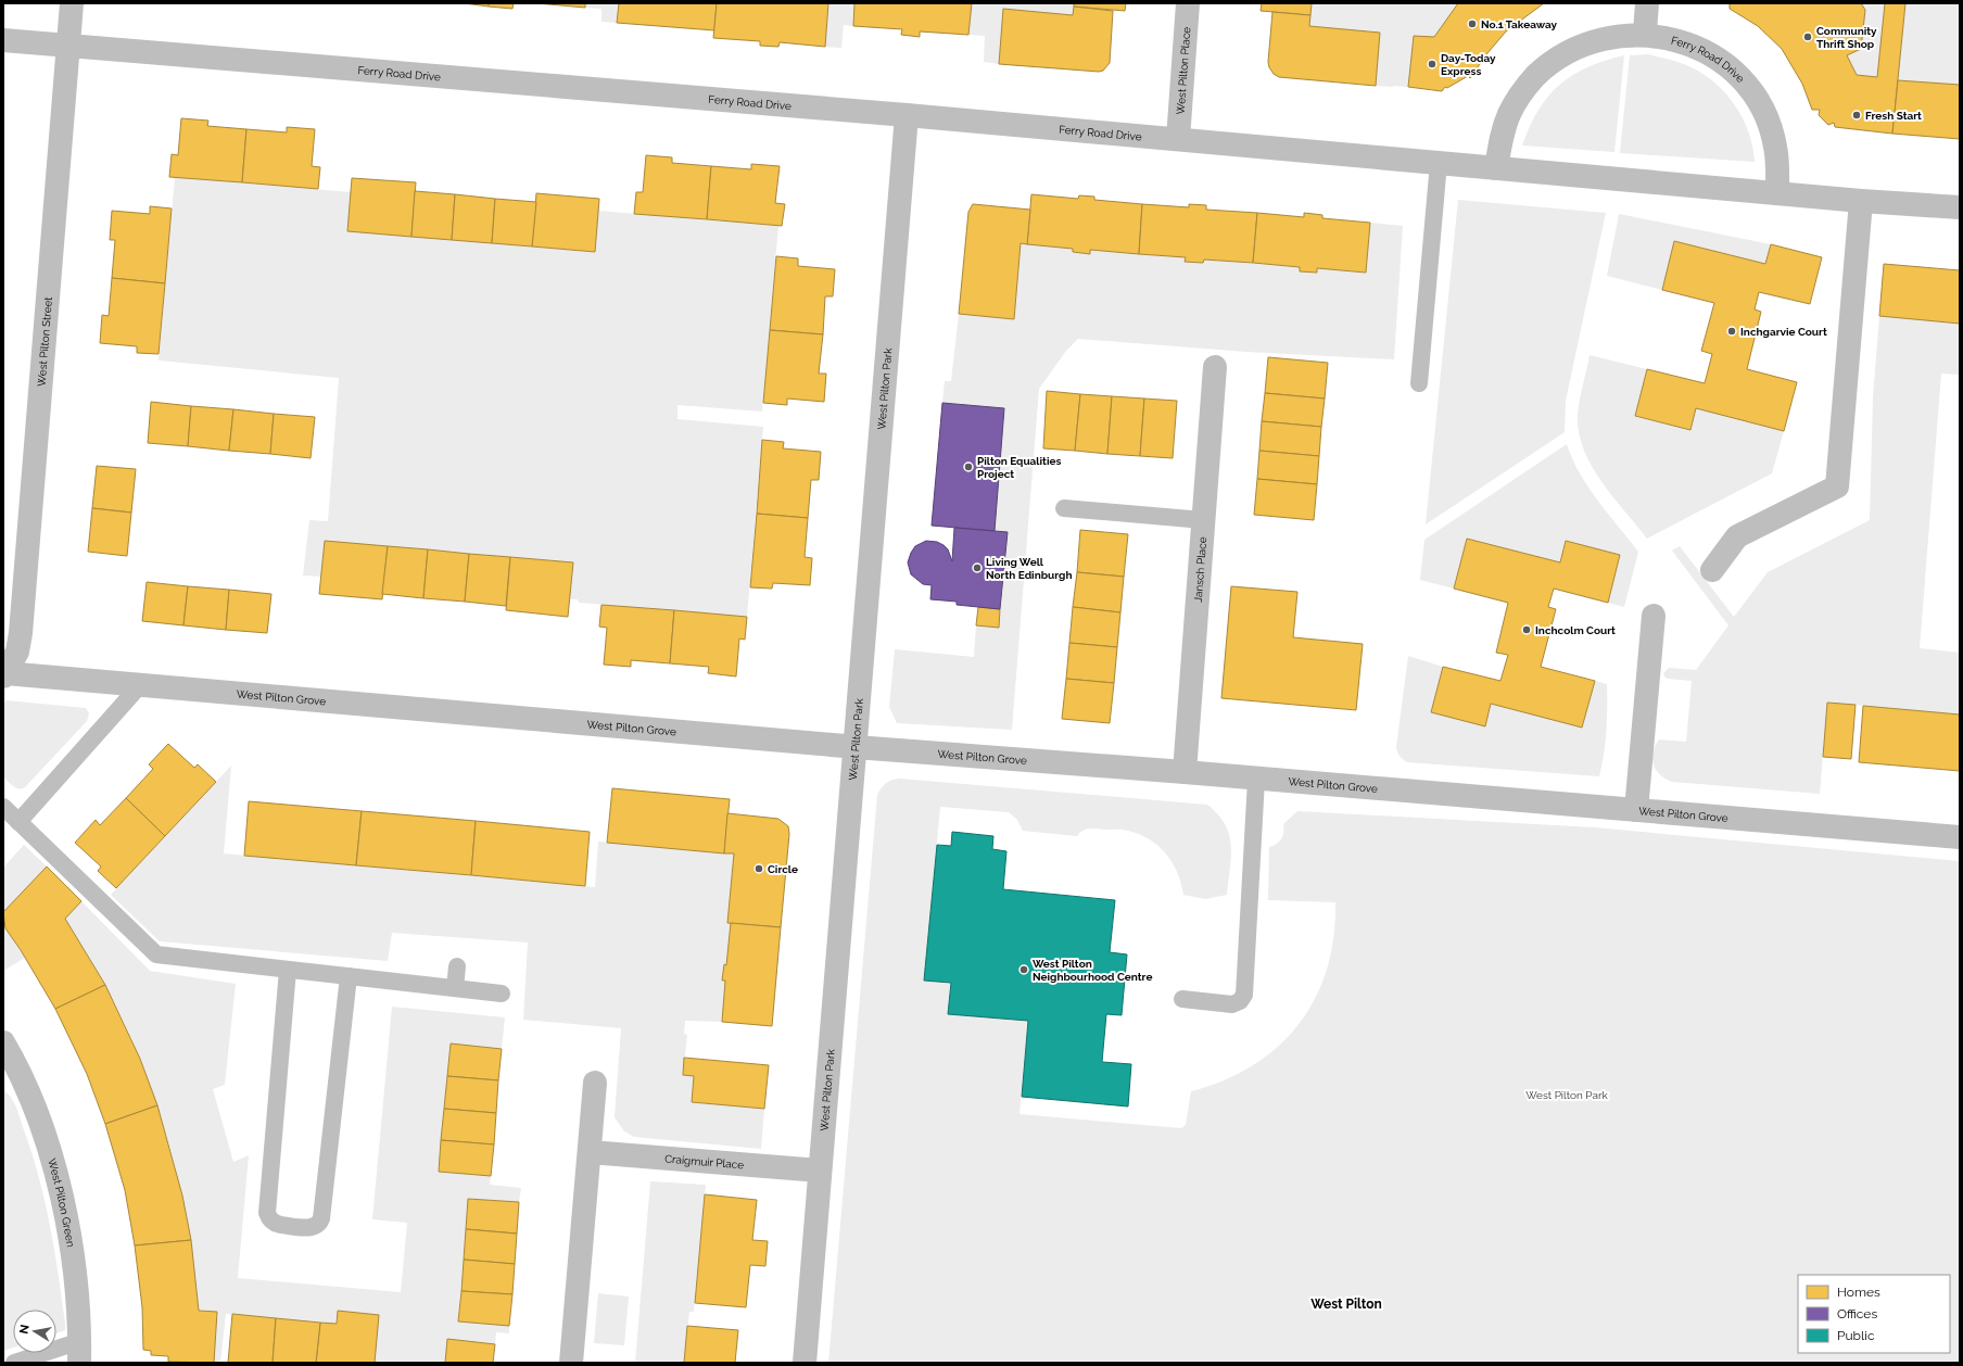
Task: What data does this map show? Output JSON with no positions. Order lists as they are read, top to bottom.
{
  "streets": {
    "street": [
      "Ferry Road Drive",
      "West Pilton Place",
      "West Pilton Street",
      "West Pilton Park",
      "Jansch Place",
      "West Pilton Grove",
      "Craigmuir Place",
      "West Pilton Green"
    ]
  },
  "crossings": [
    ["Ferry Road Drive", "West Pilton Place"],
    ["Ferry Road Drive", "West Pilton Street"],
    ["Ferry Road Drive", "West Pilton Park"],
    ["West Pilton Street", "West Pilton Grove"],
    ["West Pilton Park", "West Pilton Grove"],
    ["West Pilton Park", "Craigmuir Place"],
    ["Jansch Place", "West Pilton Grove"]
  ],
  "districts": ["West Pilton"],
  "parks": ["West Pilton Park"],
  "places": [
    "No.1 Takeaway",
    "Community Thrift Shop",
    "Day-Today Express",
    "Fresh Start",
    "Inchgarvie Court",
    "Pilton Equalities Project",
    "Living Well North Edinburgh",
    "Inchcolm Court",
    "Circle",
    "West Pilton Neighbourhood Centre"
  ],
  "legend": ["Homes", "Offices", "Public"],
  "north": "left"
}
